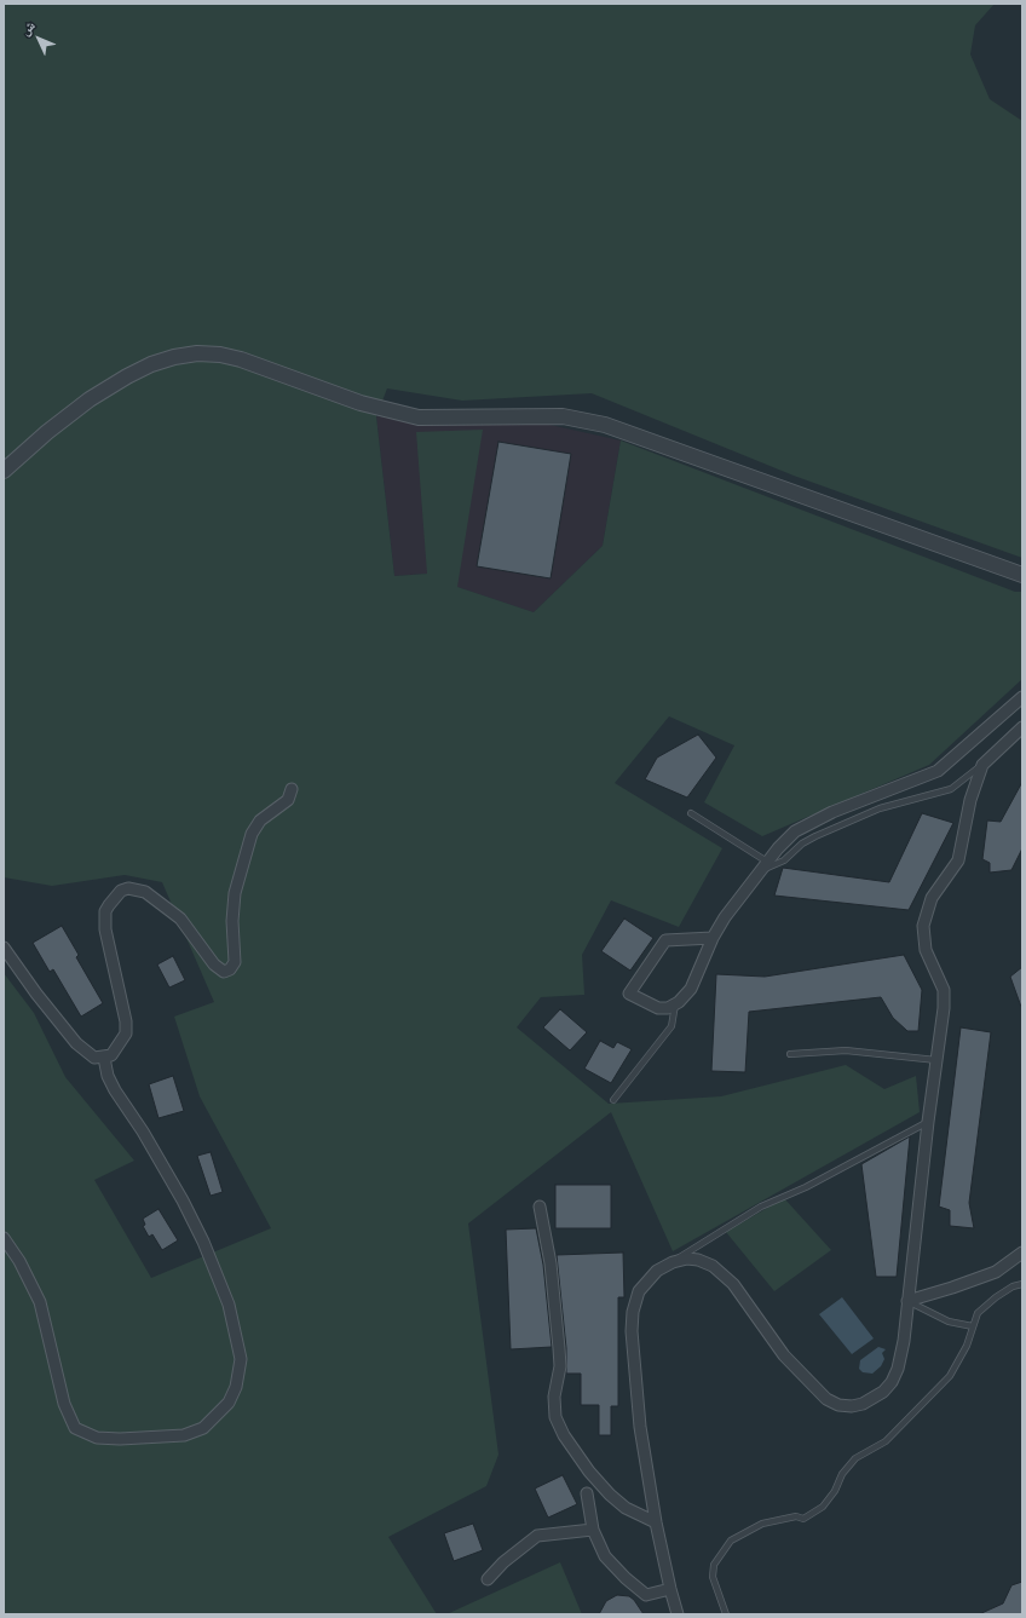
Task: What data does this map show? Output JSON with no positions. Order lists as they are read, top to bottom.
{
  "north": "top left"
}
